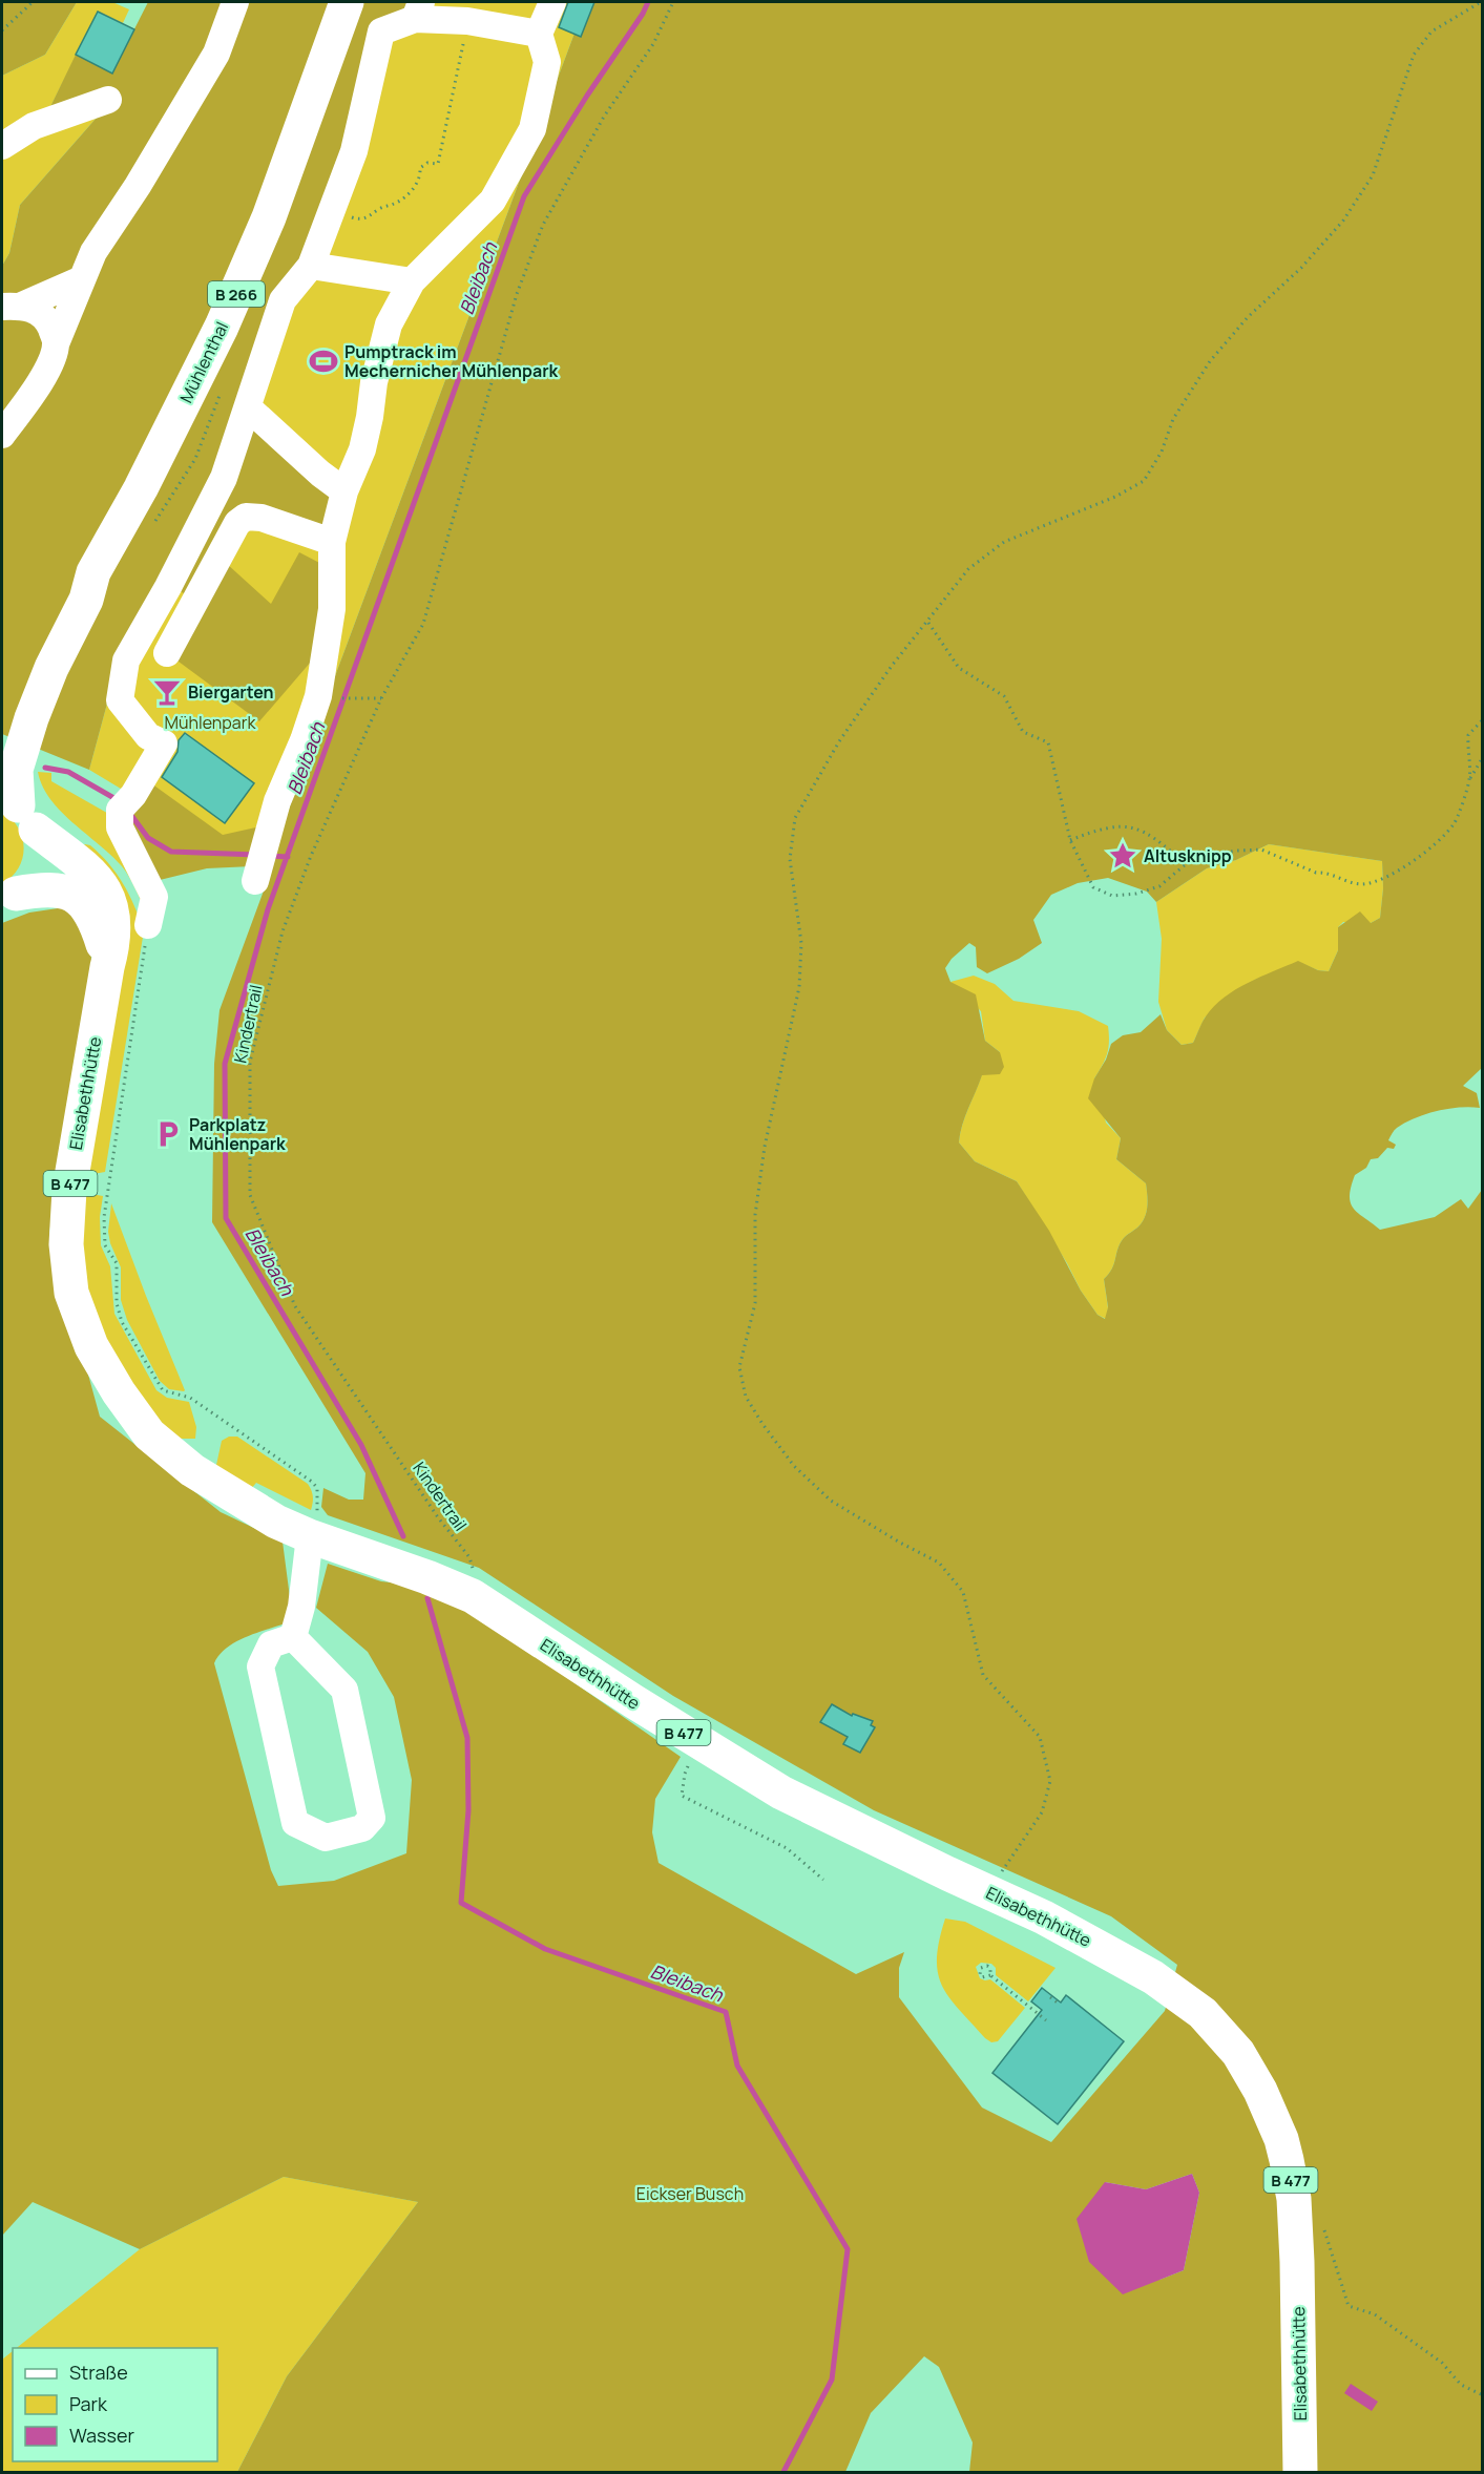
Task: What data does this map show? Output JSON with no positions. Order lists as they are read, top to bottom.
{
  "streets": {
    "main road": [
      "B 266",
      "Mühlenthal",
      "Elisabethhütte",
      "B 477"
    ],
    "path": ["Kindertrail"]
  },
  "crossings": [
    ["Mühlenthal", "B 477"],
    ["Elisabethhütte", "B 477"]
  ],
  "water": ["Bleibach"],
  "parks": ["Mühlenpark", "Eickser Busch"],
  "places": {
    "sports": ["Pumptrack im Mechernicher Mühlenpark"],
    "bar": ["Biergarten"],
    "place": ["Altusknipp"],
    "parking": ["Parkplatz Mühlenpark"]
  },
  "legend": ["Straße", "Park", "Wasser"]
}
